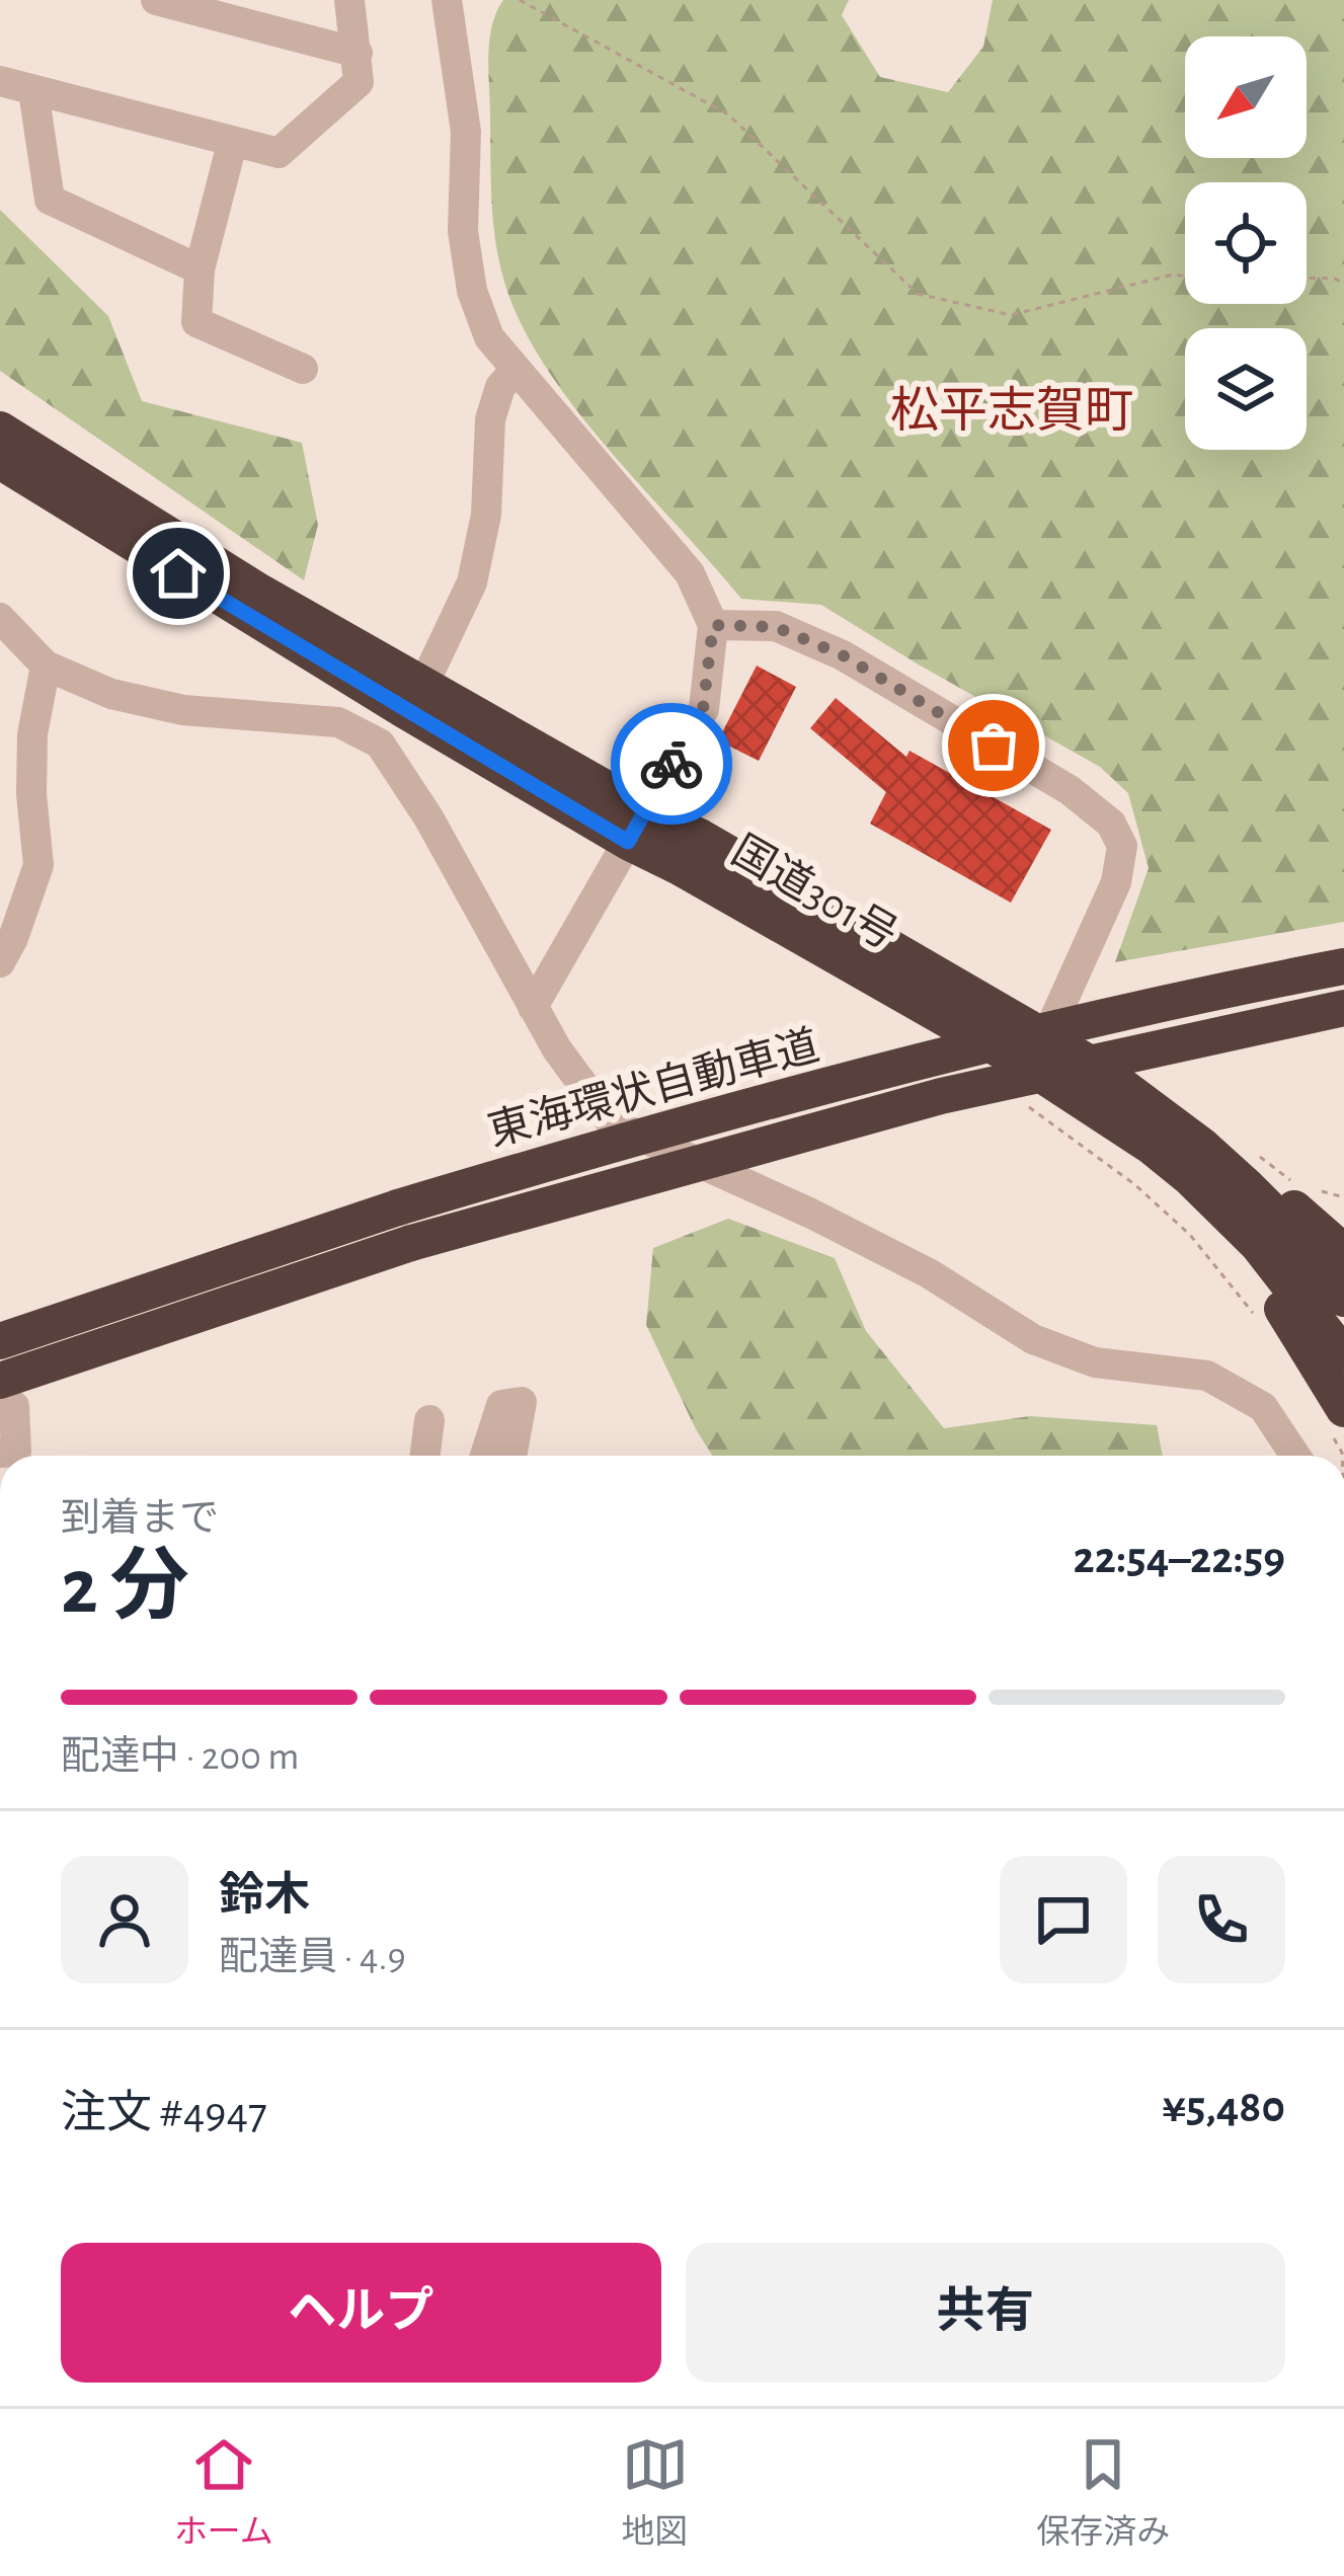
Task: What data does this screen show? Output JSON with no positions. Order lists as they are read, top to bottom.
{
  "streets": {
    "highway": ["国道301号", "東海環状自動車道"]
  },
  "districts": ["松平志賀町"],
  "north": "bottom left",
  "page": {
    "heading": ["2 分", "到着まで", "22:54–22:59"],
    "panel": [
      "鈴木",
      "配達員 · 4.9",
      "注文 #4947",
      "¥5,480"
    ],
    "bar": "配達中 · 200 m",
    "buttons": ["ヘルプ", "共有"],
    "tabs": ["ホーム", "地図", "保存済み"]
  }
}
